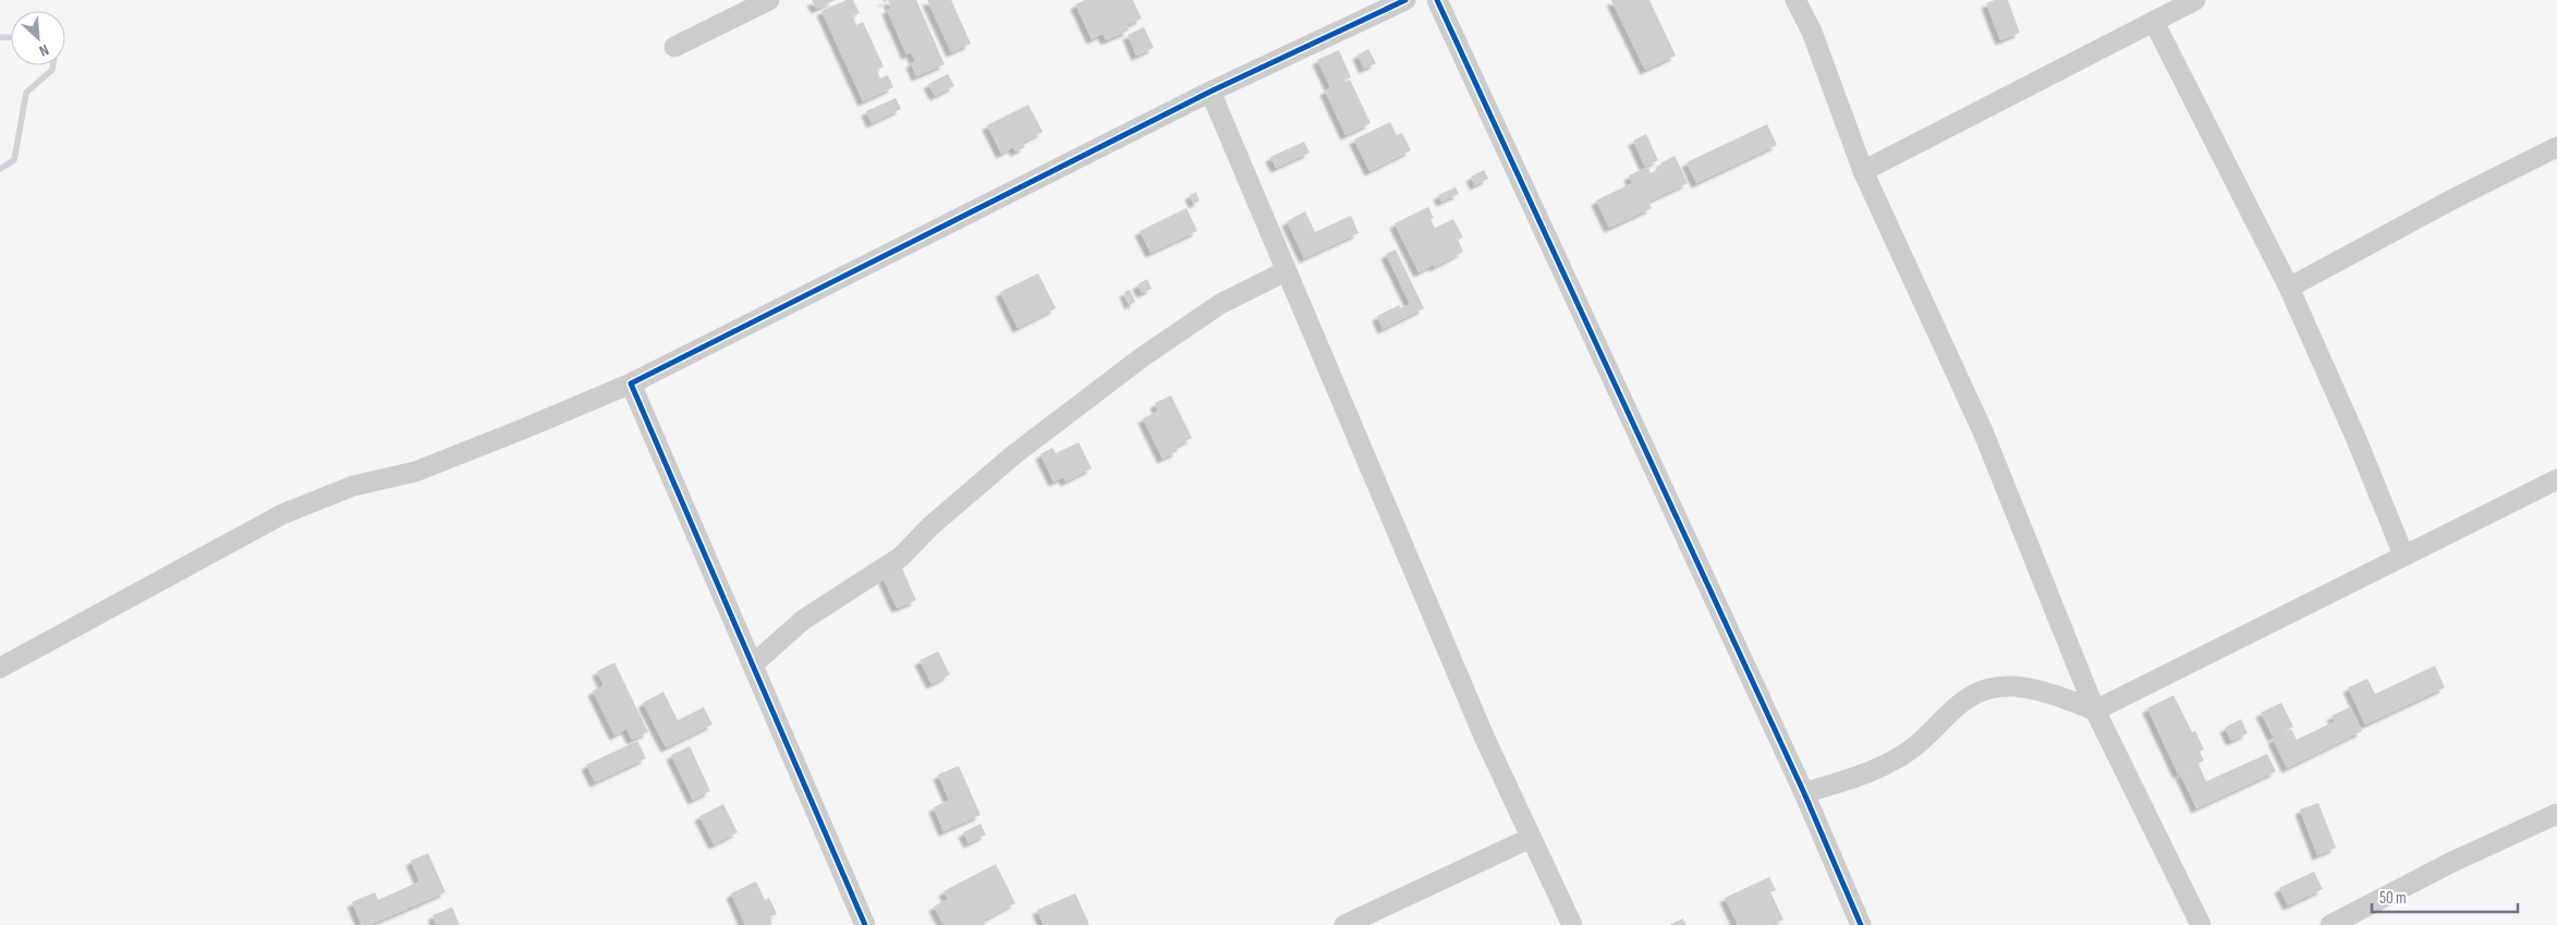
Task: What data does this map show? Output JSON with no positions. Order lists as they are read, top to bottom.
{
  "scale_bar": "50 m",
  "north": "bottom right"
}
